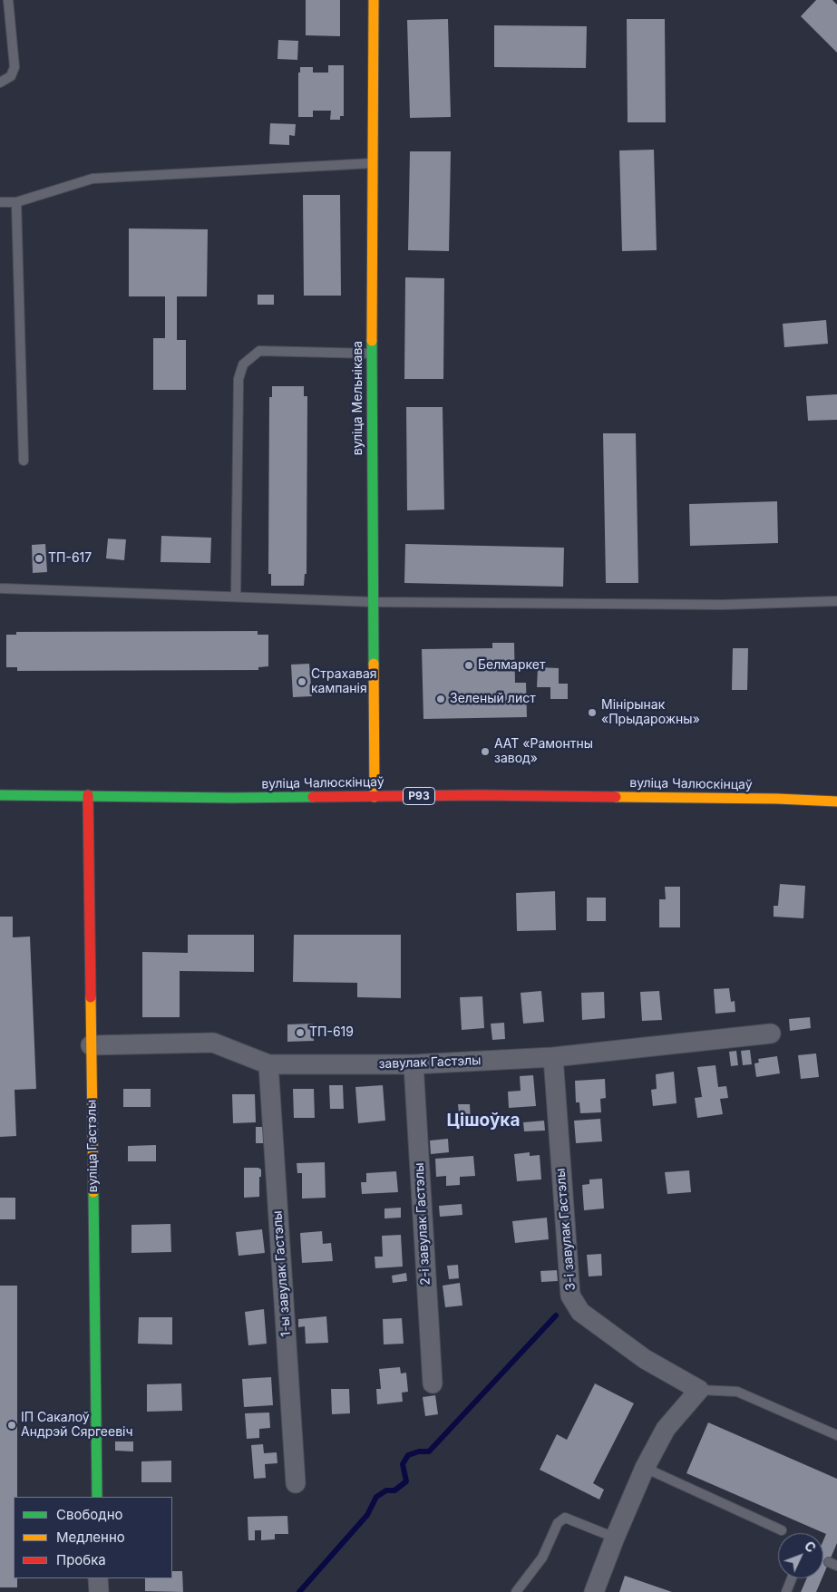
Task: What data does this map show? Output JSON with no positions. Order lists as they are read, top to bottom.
{
  "streets": {
    "street": [
      "вуліца Мельнікава",
      "вуліца Чалюскінцаў",
      "Р93",
      "завулак Гастэлы",
      "вуліца Гастэлы",
      "2-і завулак Гастэлы",
      "3-і завулак Гастэлы",
      "1-ы завулак Гастэлы"
    ]
  },
  "crossings": [
    ["вуліца Мельнікава", "вуліца Чалюскінцаў"],
    ["вуліца Чалюскінцаў", "вуліца Гастэлы"],
    ["завулак Гастэлы", "вуліца Гастэлы"],
    ["завулак Гастэлы", "2-і завулак Гастэлы"],
    ["завулак Гастэлы", "3-і завулак Гастэлы"],
    ["завулак Гастэлы", "1-ы завулак Гастэлы"]
  ],
  "districts": ["Цішоўка"],
  "places": [
    "ТП-617",
    "Белмаркет",
    "Страхавая кампанія",
    "Зеленый лист",
    "Мінірынак «Прыдарожны»",
    "ААТ «Рамонтны завод»",
    "ТП-619",
    "ІП Сакалоў Андрэй Сяргеевіч"
  ],
  "legend": ["Свободно", "Медленно", "Пробка"],
  "north": "top right"
}
